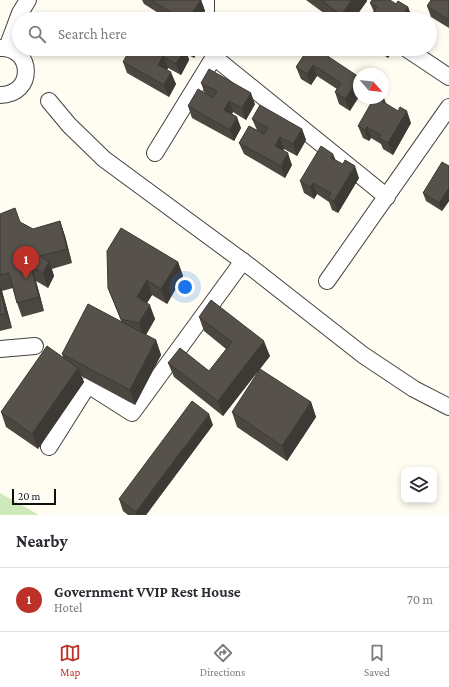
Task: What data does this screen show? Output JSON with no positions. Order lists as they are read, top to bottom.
{
  "scale_bar": "20 m",
  "north": "bottom right",
  "page": {
    "search": "Search here",
    "pins": "1",
    "scale": "20 m",
    "heading": "Nearby",
    "list": [
      {
        "mark": "1",
        "name": "Government VVIP Rest House",
        "note": "Hotel",
        "value": "70 m"
      }
    ],
    "nav": ["Map", "Directions", "Saved"]
  }
}
